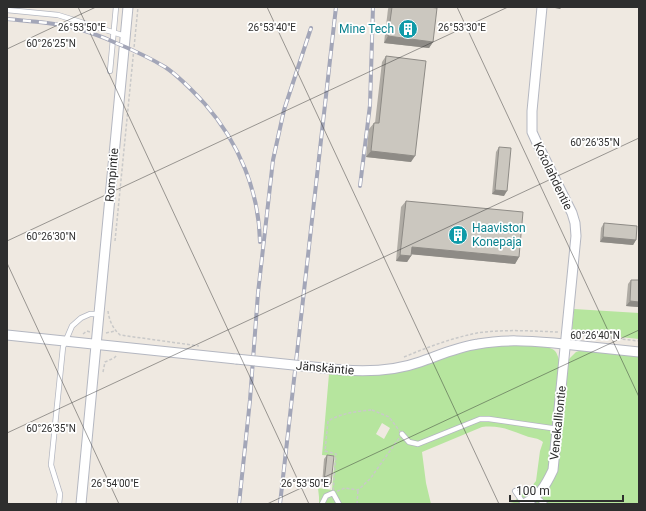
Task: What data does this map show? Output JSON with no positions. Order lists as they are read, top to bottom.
{
  "streets": {
    "street": [
      "Rompintie",
      "Kotolahdentie",
      "Jänskäntie",
      "Venekalliontie"
    ]
  },
  "crossings": [
    ["Rompintie", "Jänskäntie"],
    ["Kotolahdentie", "Jänskäntie"],
    ["Kotolahdentie", "Venekalliontie"],
    ["Jänskäntie", "Venekalliontie"]
  ],
  "places": {
    "building": ["Mine Tech", "Haaviston Konepaja"]
  },
  "scale_bar": "100 m",
  "coordinates": [
    "26°53'50\"E",
    "26°53'40\"E",
    "26°53'30\"E",
    "60°26'25\"N",
    "60°26'35\"N",
    "60°26'30\"N",
    "60°26'40\"N",
    "26°54'00\"E"
  ]
}
